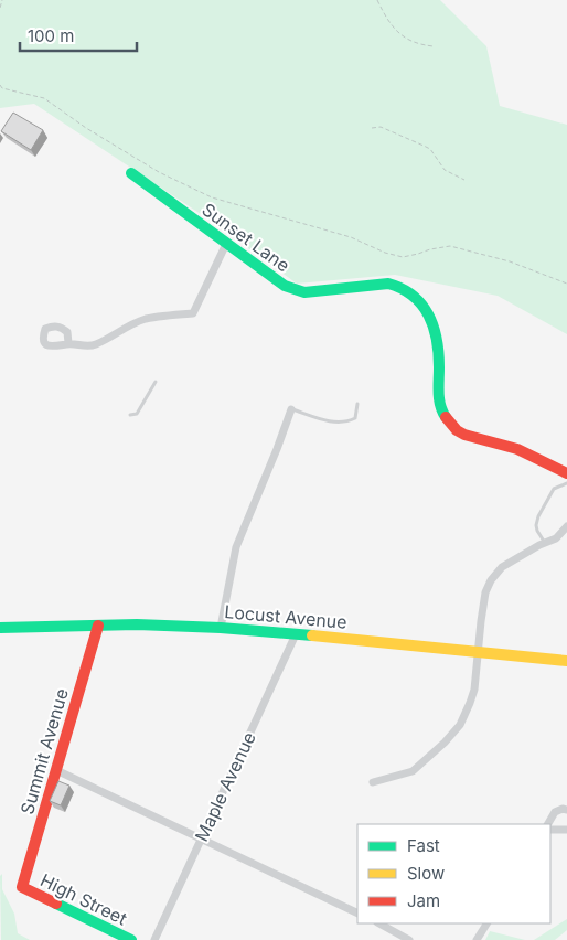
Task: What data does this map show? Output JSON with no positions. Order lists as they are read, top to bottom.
{
  "streets": {
    "street": [
      "Sunset Lane",
      "Locust Avenue",
      "Summit Avenue",
      "Maple Avenue",
      "High Street"
    ]
  },
  "crossings": [
    ["Locust Avenue", "Summit Avenue"],
    ["Locust Avenue", "Maple Avenue"],
    ["Summit Avenue", "High Street"]
  ],
  "legend": ["Fast", "Slow", "Jam"],
  "scale_bar": "100 m"
}
